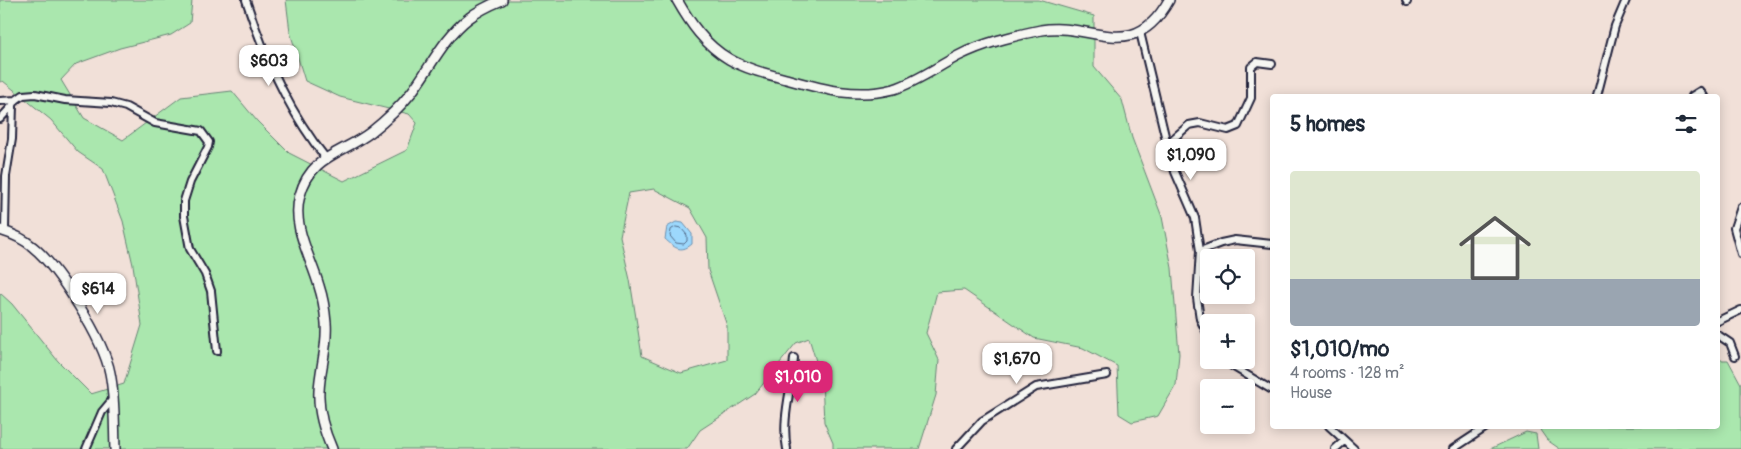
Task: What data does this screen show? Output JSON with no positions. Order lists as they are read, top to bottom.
{
  "page": {
    "price": [
      "$603",
      "$1,090",
      "$614",
      "$1,670",
      "$1,010"
    ],
    "heading": "5 homes",
    "list": [
      {
        "name": "$1,010/mo",
        "note": "4 rooms · 128 m² · House"
      }
    ],
    "map_buttons": ["+", "−"]
  }
}
